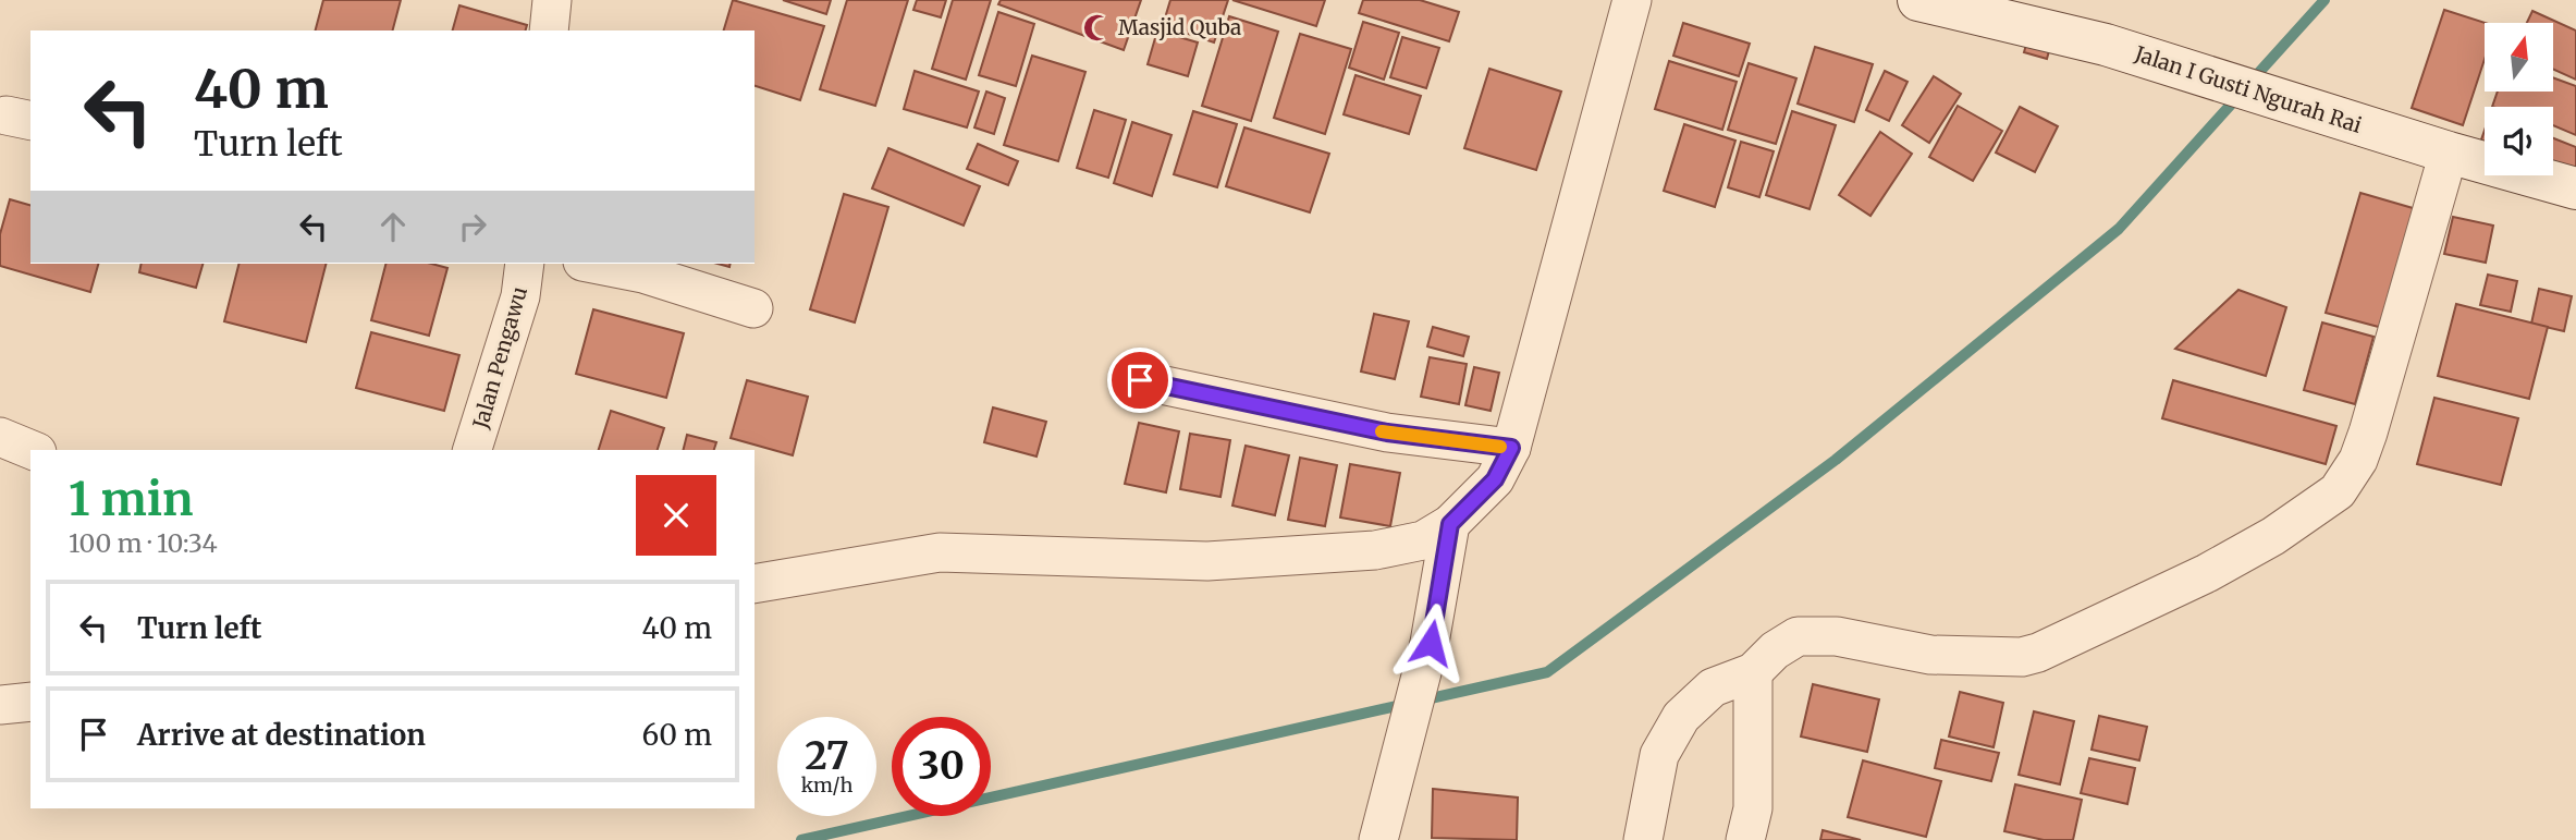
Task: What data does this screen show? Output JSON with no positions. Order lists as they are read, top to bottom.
{
  "streets": {
    "main road": ["Jalan I Gusti Ngurah Rai"],
    "street": ["Jalan Pengawu"]
  },
  "places": {
    "mosque": ["Masjid Quba"]
  },
  "north": "top",
  "page": {
    "turn": ["40 m", "Turn left"],
    "heading": ["1 min", "100 m · 10:34"],
    "list": [
      {
        "name": "Turn left",
        "value": "40 m"
      },
      {
        "name": "Arrive at destination",
        "value": "60 m"
      }
    ],
    "speed": "27 km/h",
    "limit": "30"
  }
}
